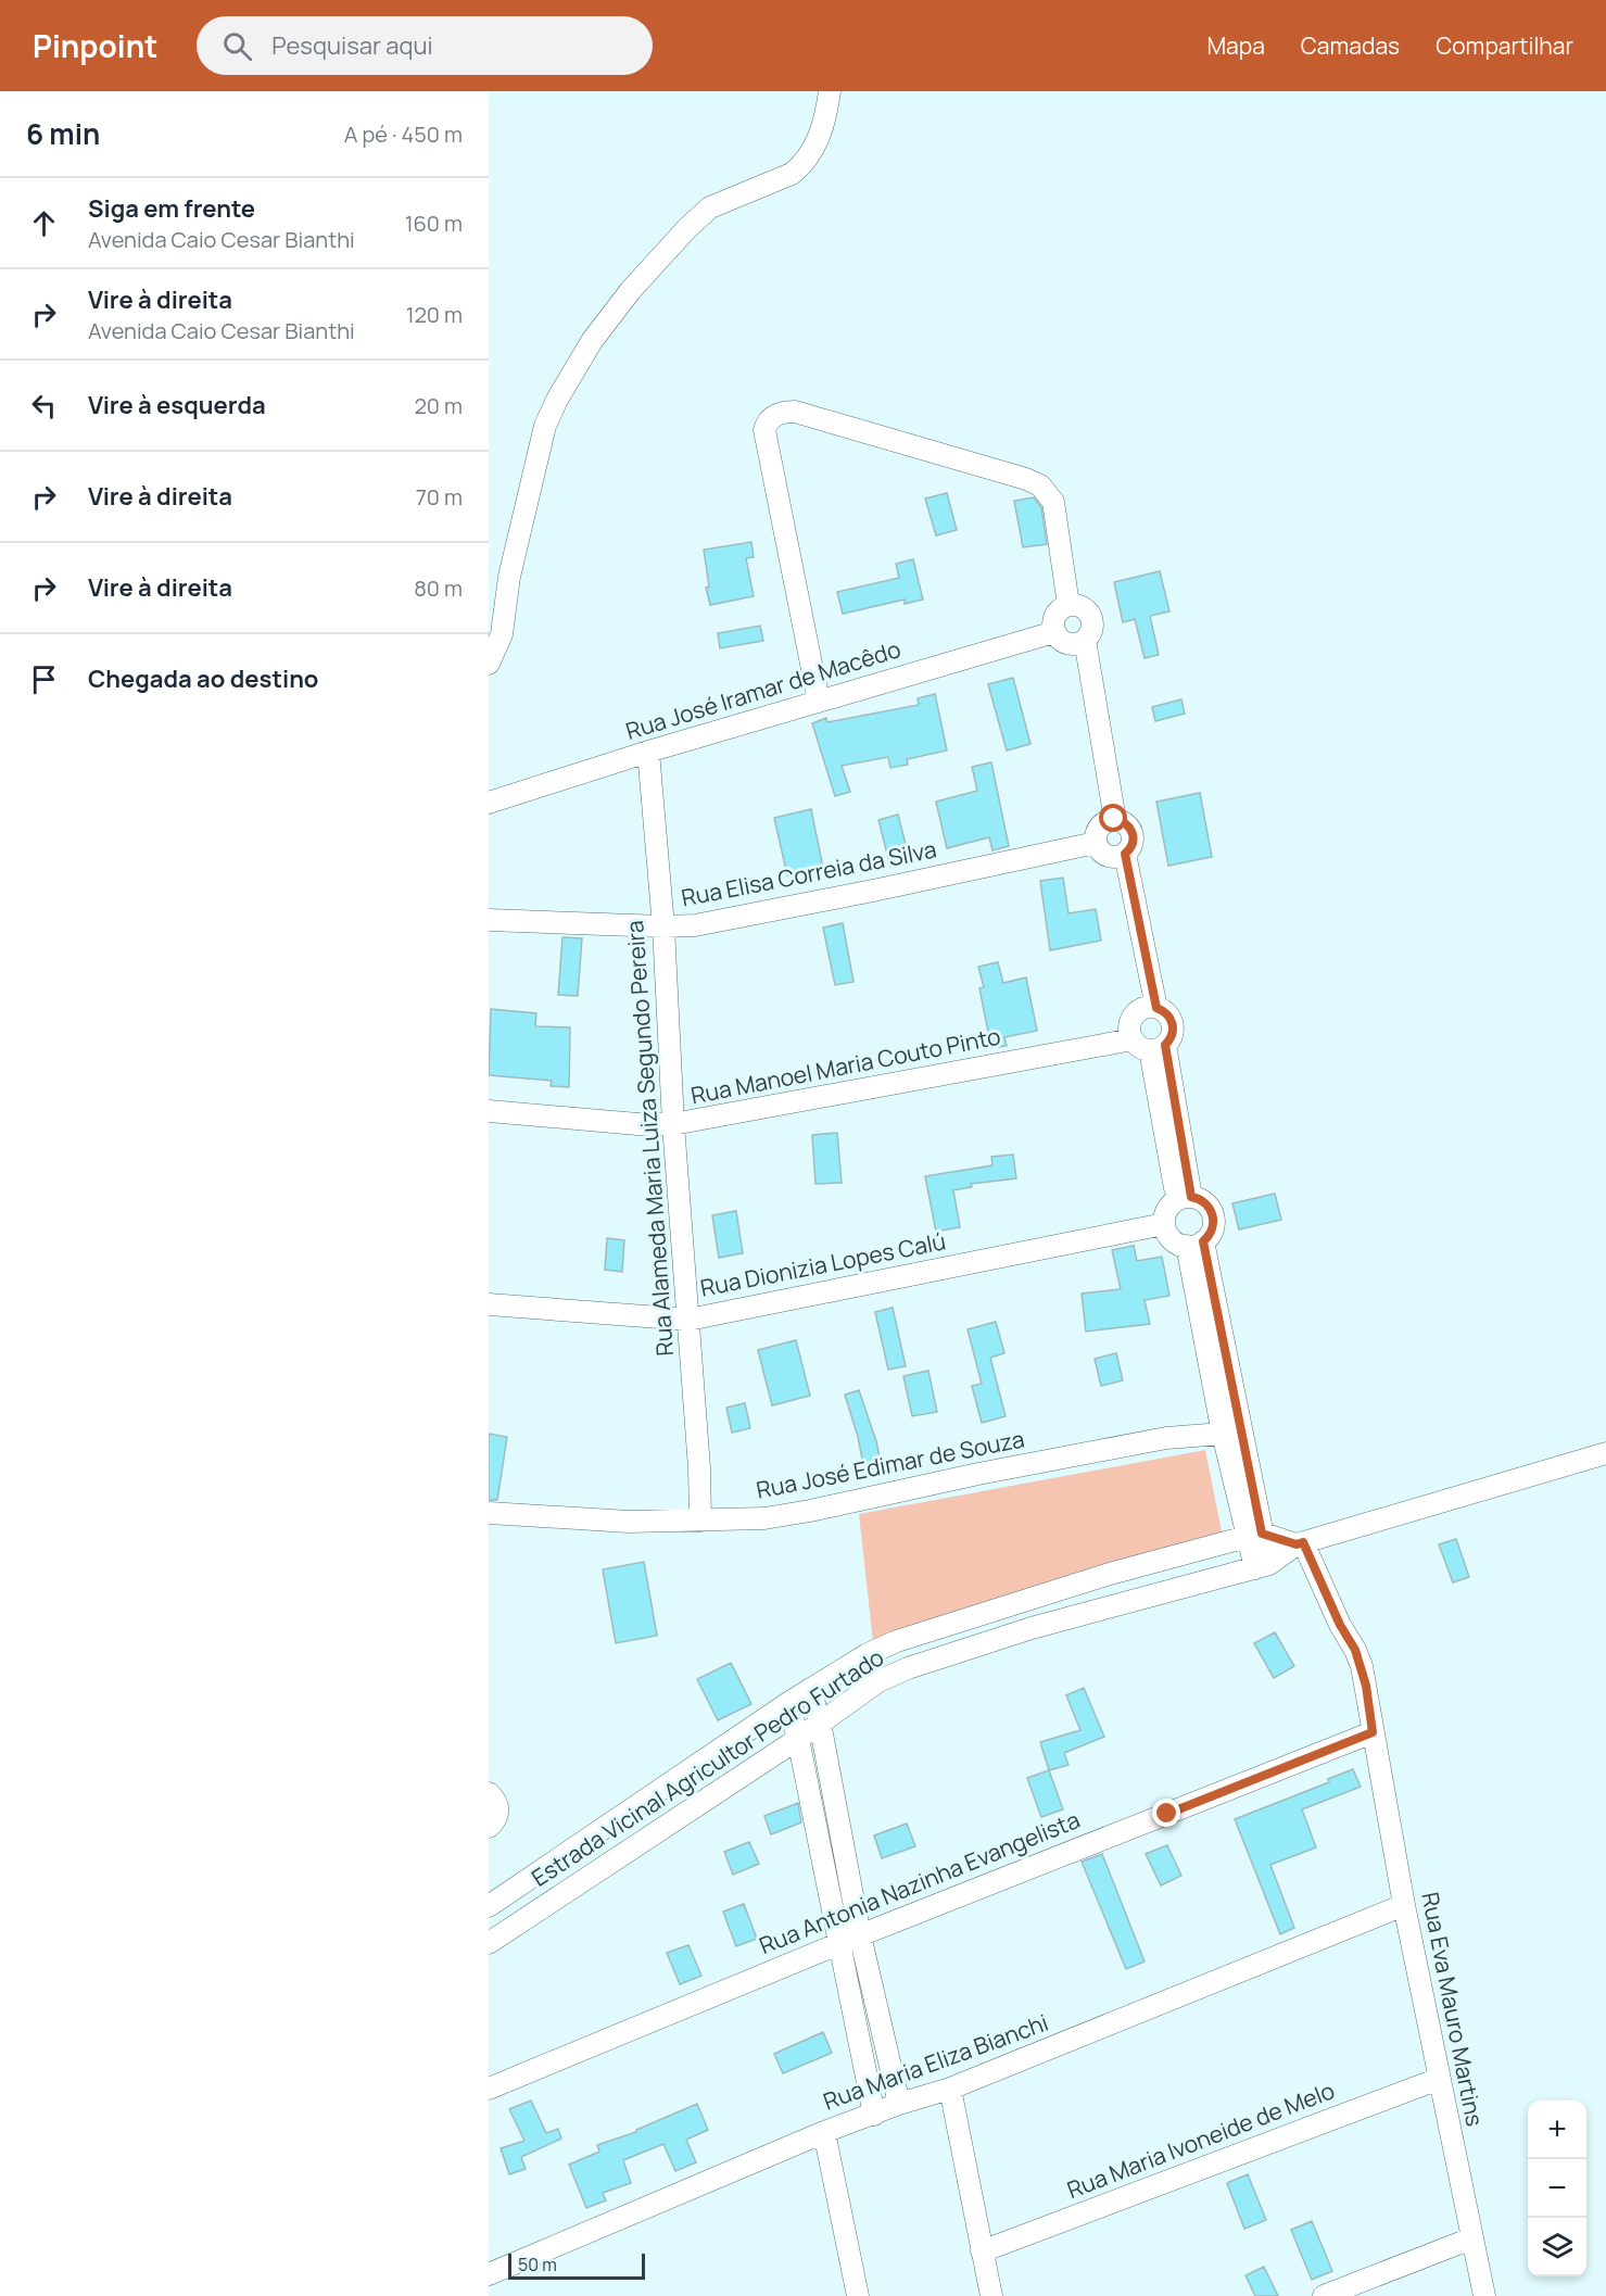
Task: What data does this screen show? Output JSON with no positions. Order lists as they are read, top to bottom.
{
  "streets": {
    "street": [
      "Rua José Iramar de Macêdo",
      "Rua Elisa Correia da Silva",
      "Rua Manoel Maria Couto Pinto",
      "Rua Alameda Maria Luiza Segundo Pereira",
      "Rua Dionizia Lopes Calú",
      "Rua José Edimar de Souza",
      "Estrada Vicinal Agricultor Pedro Furtado",
      "Rua Antonia Nazinha Evangelista",
      "Rua Eva Mauro Martins",
      "Rua Maria Eliza Bianchi",
      "Rua Maria Ivoneide de Melo"
    ]
  },
  "crossings": [
    ["Rua José Iramar de Macêdo", "Rua Alameda Maria Luiza Segundo Pereira"],
    ["Rua Elisa Correia da Silva", "Rua Alameda Maria Luiza Segundo Pereira"],
    ["Rua Manoel Maria Couto Pinto", "Rua Alameda Maria Luiza Segundo Pereira"],
    ["Rua Alameda Maria Luiza Segundo Pereira", "Rua Dionizia Lopes Calú"],
    ["Rua Alameda Maria Luiza Segundo Pereira", "Rua José Edimar de Souza"],
    ["Estrada Vicinal Agricultor Pedro Furtado", "Rua Eva Mauro Martins"],
    ["Rua Antonia Nazinha Evangelista", "Rua Eva Mauro Martins"],
    ["Rua Eva Mauro Martins", "Rua Maria Eliza Bianchi"],
    ["Rua Eva Mauro Martins", "Rua Maria Ivoneide de Melo"]
  ],
  "scale_bar": "50 m",
  "page": {
    "header": "Pinpoint",
    "search": "Pesquisar aqui",
    "nav": ["Mapa", "Camadas", "Compartilhar"],
    "heading": ["6 min", "A pé · 450 m"],
    "list": [
      ["Siga em frente", "Avenida Caio Cesar Bianthi", "160 m"],
      ["Vire à direita", "Avenida Caio Cesar Bianthi", "120 m"],
      ["Vire à esquerda", "20 m"],
      ["Vire à direita", "70 m"],
      ["Vire à direita", "80 m"],
      "Chegada ao destino"
    ],
    "map_buttons": ["+", "−"],
    "scale": "50 m"
  }
}
